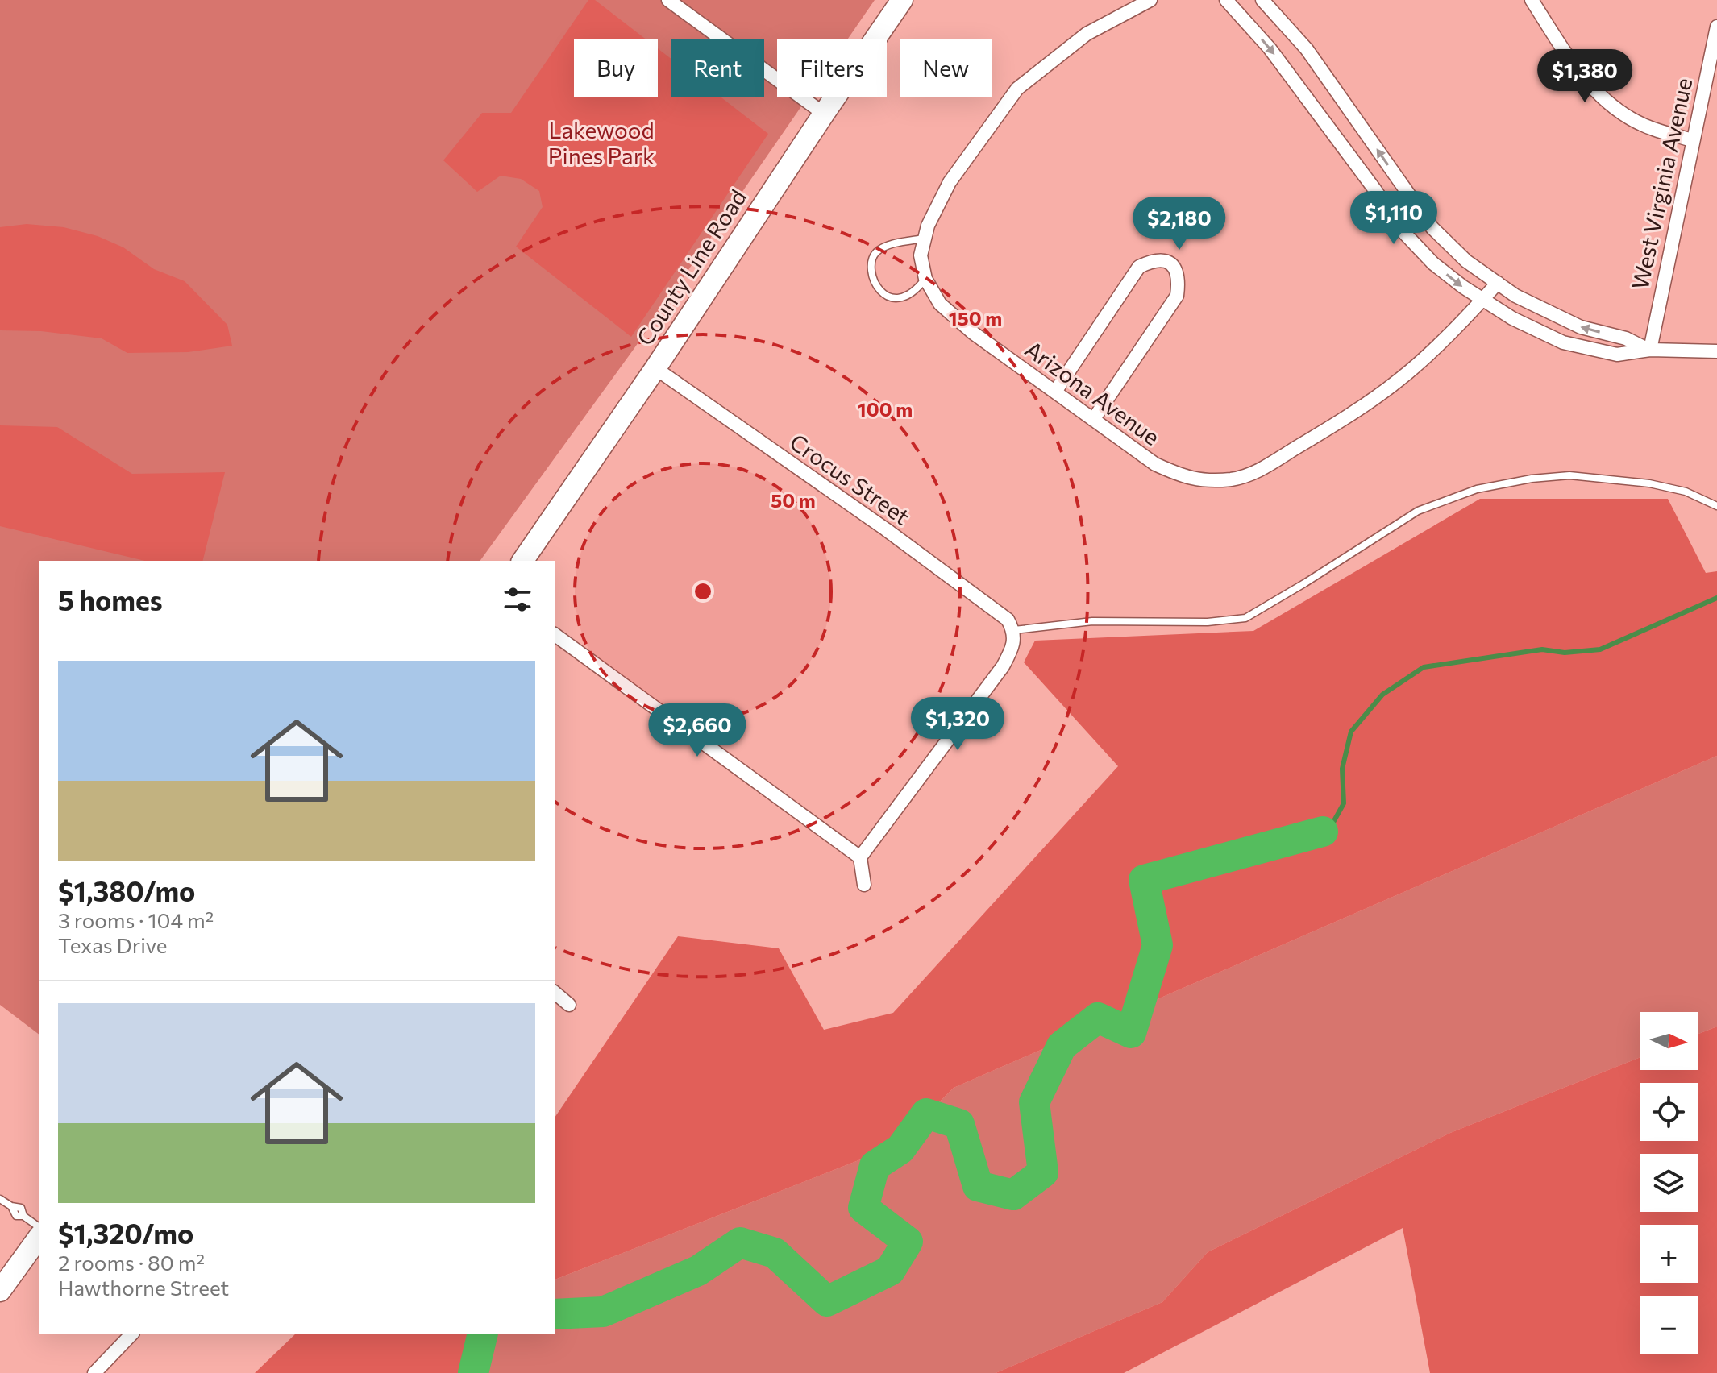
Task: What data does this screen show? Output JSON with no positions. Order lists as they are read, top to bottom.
{
  "streets": {
    "main road": ["County Line Road"],
    "street": ["West Virginia Avenue", "Arizona Avenue", "Crocus Street"]
  },
  "crossings": [
    ["County Line Road", "Crocus Street"]
  ],
  "parks": ["Lakewood Pines Park"],
  "north": "right",
  "page": {
    "chip": [
      "Buy",
      "Rent",
      "Filters",
      "New"
    ],
    "price": [
      "$1,380",
      "$1,110",
      "$2,180",
      "$1,320",
      "$2,660"
    ],
    "heading": "5 homes",
    "list": [
      {
        "name": "$1,380/mo",
        "note": "3 rooms · 104 m² · Texas Drive"
      },
      {
        "name": "$1,320/mo",
        "note": "2 rooms · 80 m² · Hawthorne Street"
      }
    ],
    "map_buttons": ["+", "−"]
  },
  "rings": ["150 m", "100 m", "50 m"]
}
